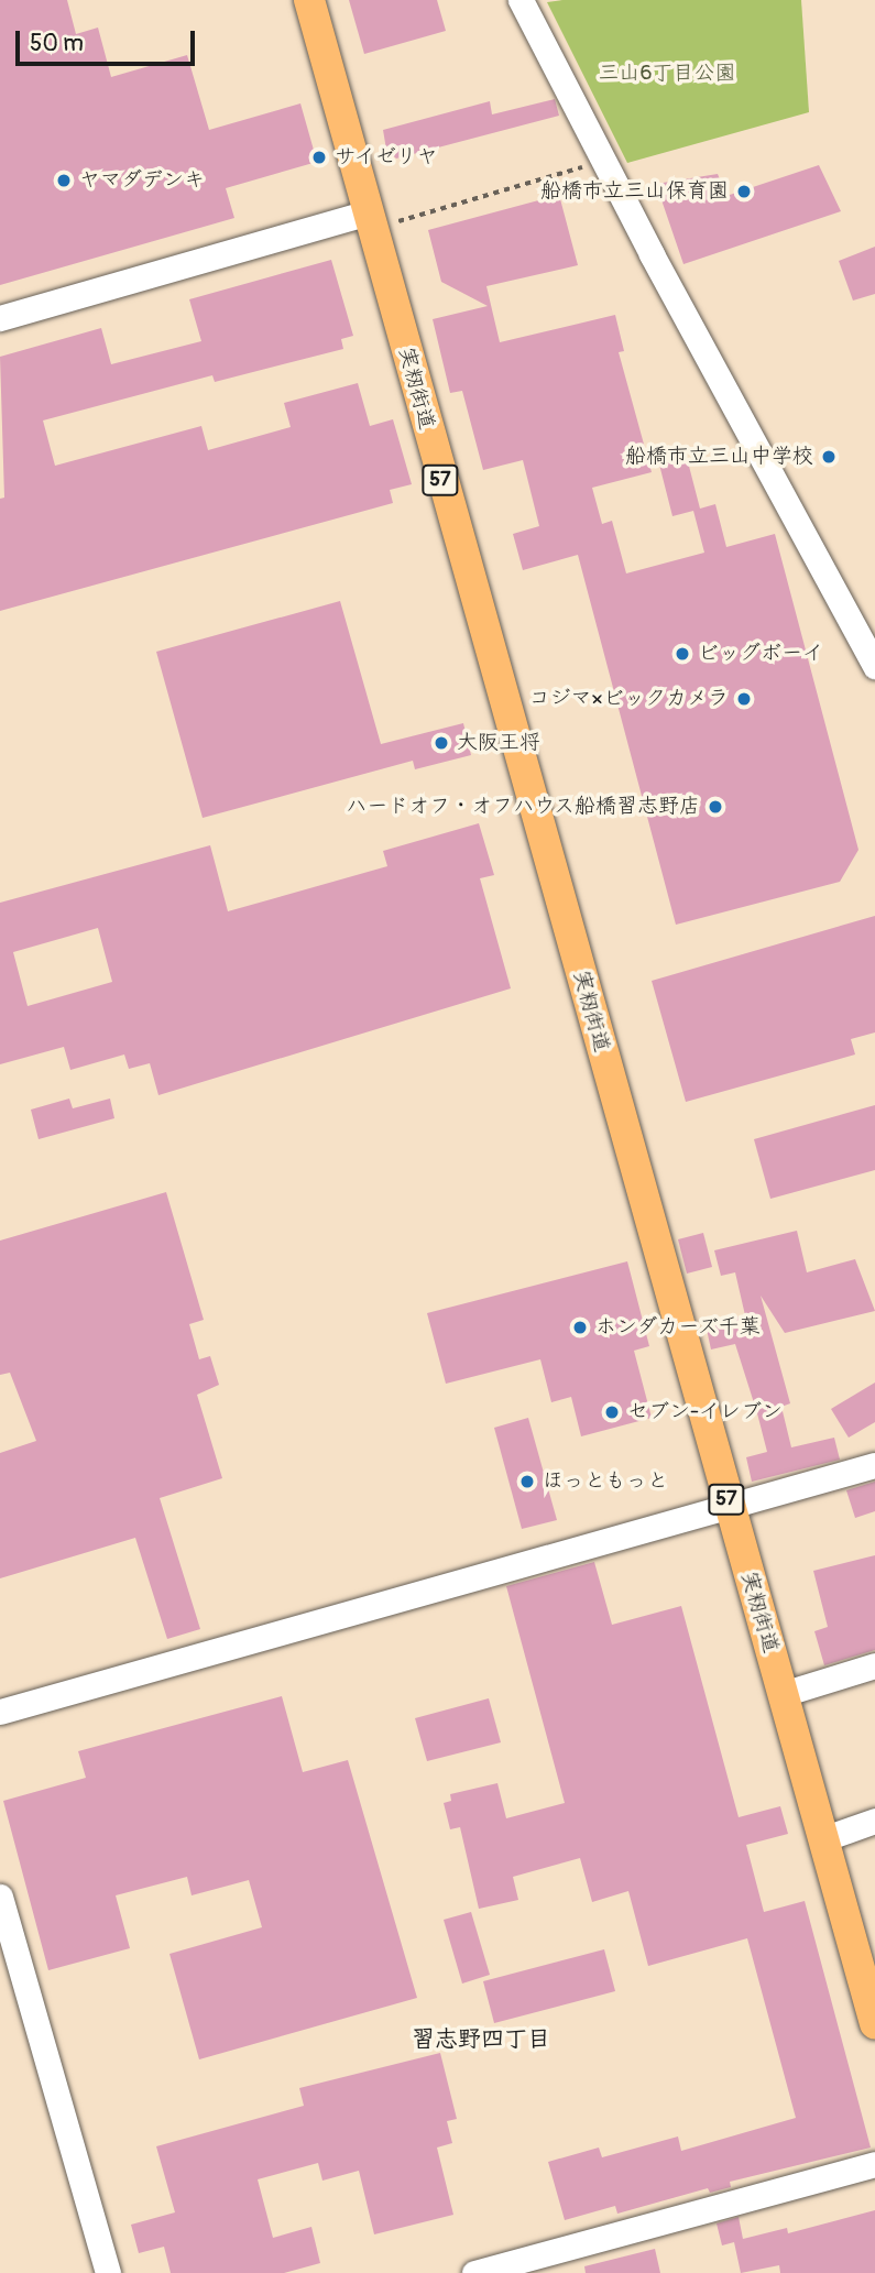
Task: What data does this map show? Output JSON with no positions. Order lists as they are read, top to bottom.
{
  "streets": {
    "main road": ["実籾街道", "57"]
  },
  "districts": ["習志野四丁目"],
  "parks": ["三山6丁目公園"],
  "places": [
    "サイゼリヤ",
    "ヤマダデンキ",
    "船橋市立三山保育園",
    "船橋市立三山中学校",
    "ビッグボーイ",
    "コジマ×ビックカメラ",
    "大阪王将",
    "ハードオフ・オフハウス船橋習志野店",
    "ホンダカーズ千葉",
    "セブン-イレブン",
    "ほっともっと"
  ],
  "scale_bar": "50 m"
}
